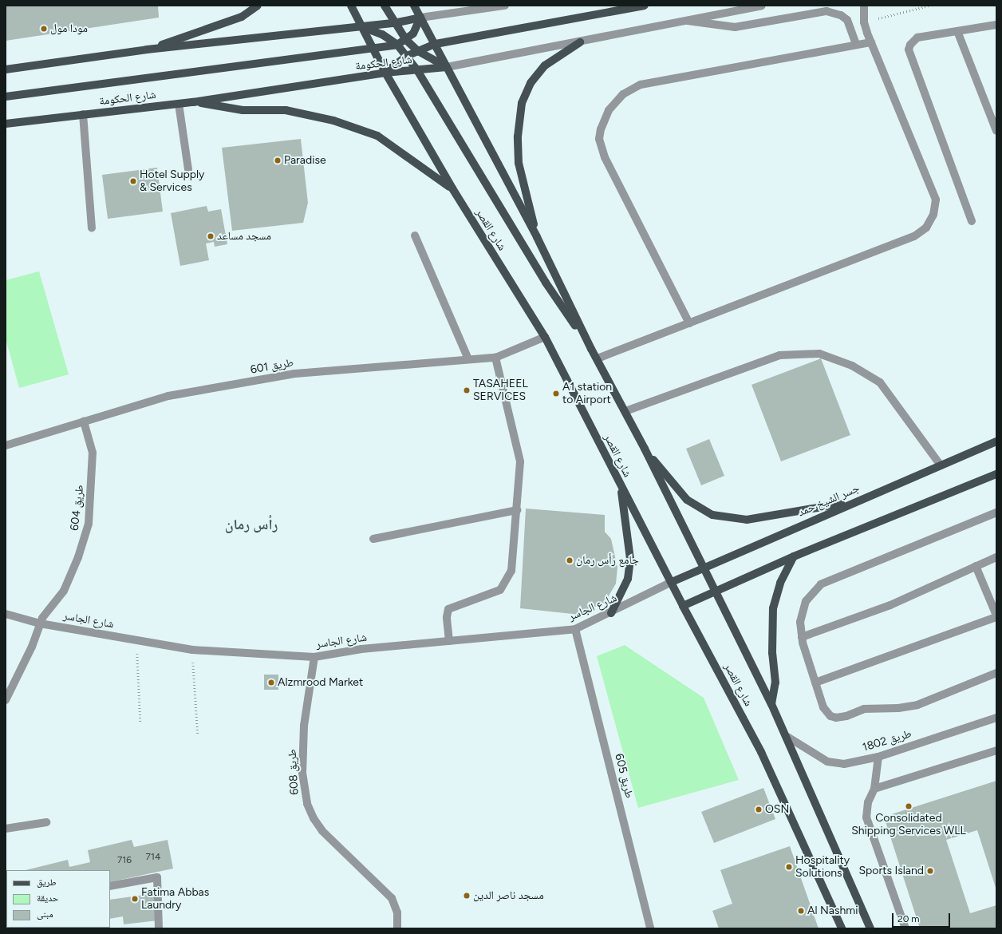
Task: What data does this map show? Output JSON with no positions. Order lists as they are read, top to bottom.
{
  "streets": {
    "main road": ["شارع الحكومة", "شارع القصر", "جسر الشيخ حمد"],
    "street": [
      "طريق 601",
      "طريق 604",
      "شارع الجاسر",
      "طريق 1802",
      "طريق 608",
      "طريق 605"
    ]
  },
  "crossings": [
    ["شارع الحكومة", "شارع القصر"],
    ["شارع القصر", "طريق 601"],
    ["شارع القصر", "جسر الشيخ حمد"],
    ["شارع القصر", "شارع الجاسر"],
    ["شارع القصر", "طريق 1802"],
    ["طريق 601", "طريق 604"],
    ["جسر الشيخ حمد", "شارع الجاسر"],
    ["طريق 604", "شارع الجاسر"],
    ["شارع الجاسر", "طريق 608"],
    ["شارع الجاسر", "طريق 605"]
  ],
  "districts": ["رأس رمان"],
  "places": [
    "مودا مول",
    "Paradise",
    "Hotel Supply & Services",
    "مسجد مساعد",
    "TASAHEEL SERVICES",
    "A1 station to Airport",
    "جامع رأس رمان",
    "Alzmrood Market",
    "Consolidated Shipping Services WLL",
    "OSN",
    "Hospitality Solutions",
    "Sports Island",
    "مسجد ناصر الدين",
    "Fatima Abbas Laundry",
    "Al Nashmi"
  ],
  "house_numbers": ["714", "716"],
  "legend": ["طريق", "حديقة", "مبنى"],
  "scale_bar": "20 m"
}
